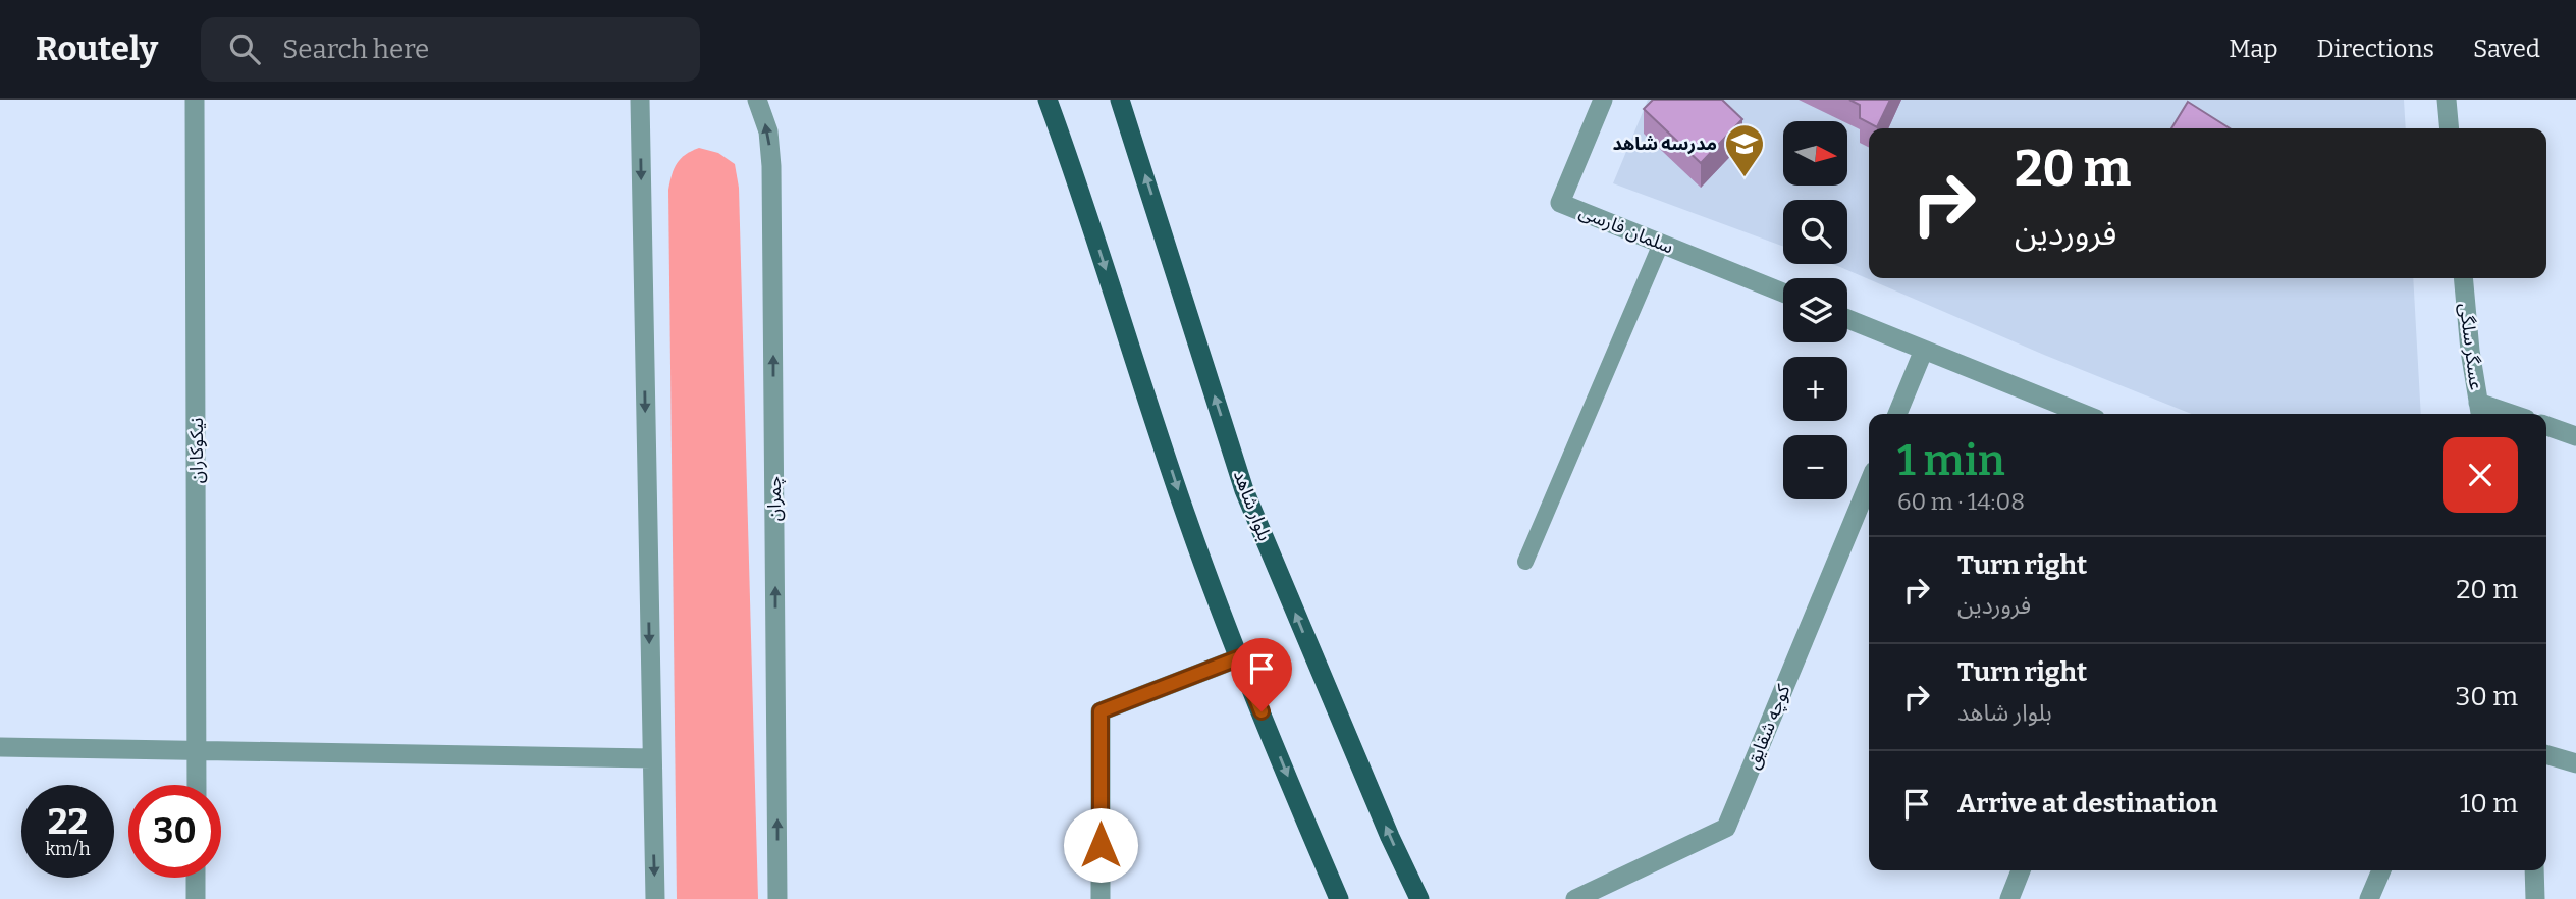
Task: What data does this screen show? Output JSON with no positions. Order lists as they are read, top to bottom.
{
  "streets": {
    "main road": ["بلوار شاهد"],
    "street": [
      "سلمان فارسی",
      "عسگر سلگی",
      "نیکوکاران",
      "چمران",
      "کوچه شقایق"
    ]
  },
  "places": {
    "school or university": ["مدرسه شاهد"]
  },
  "north": "right",
  "page": {
    "header": "Routely",
    "search": "Search here",
    "nav": ["Map", "Directions", "Saved"],
    "map_buttons": ["+", "−"],
    "turn": ["20 m", "فروردین"],
    "heading": ["1 min", "60 m · 14:08"],
    "list": [
      {
        "name": "Turn right",
        "note": "فروردین",
        "value": "20 m"
      },
      {
        "name": "Turn right",
        "note": "بلوار شاهد",
        "value": "30 m"
      },
      {
        "name": "Arrive at destination",
        "value": "10 m"
      }
    ],
    "speed": "22 km/h",
    "limit": "30"
  }
}
